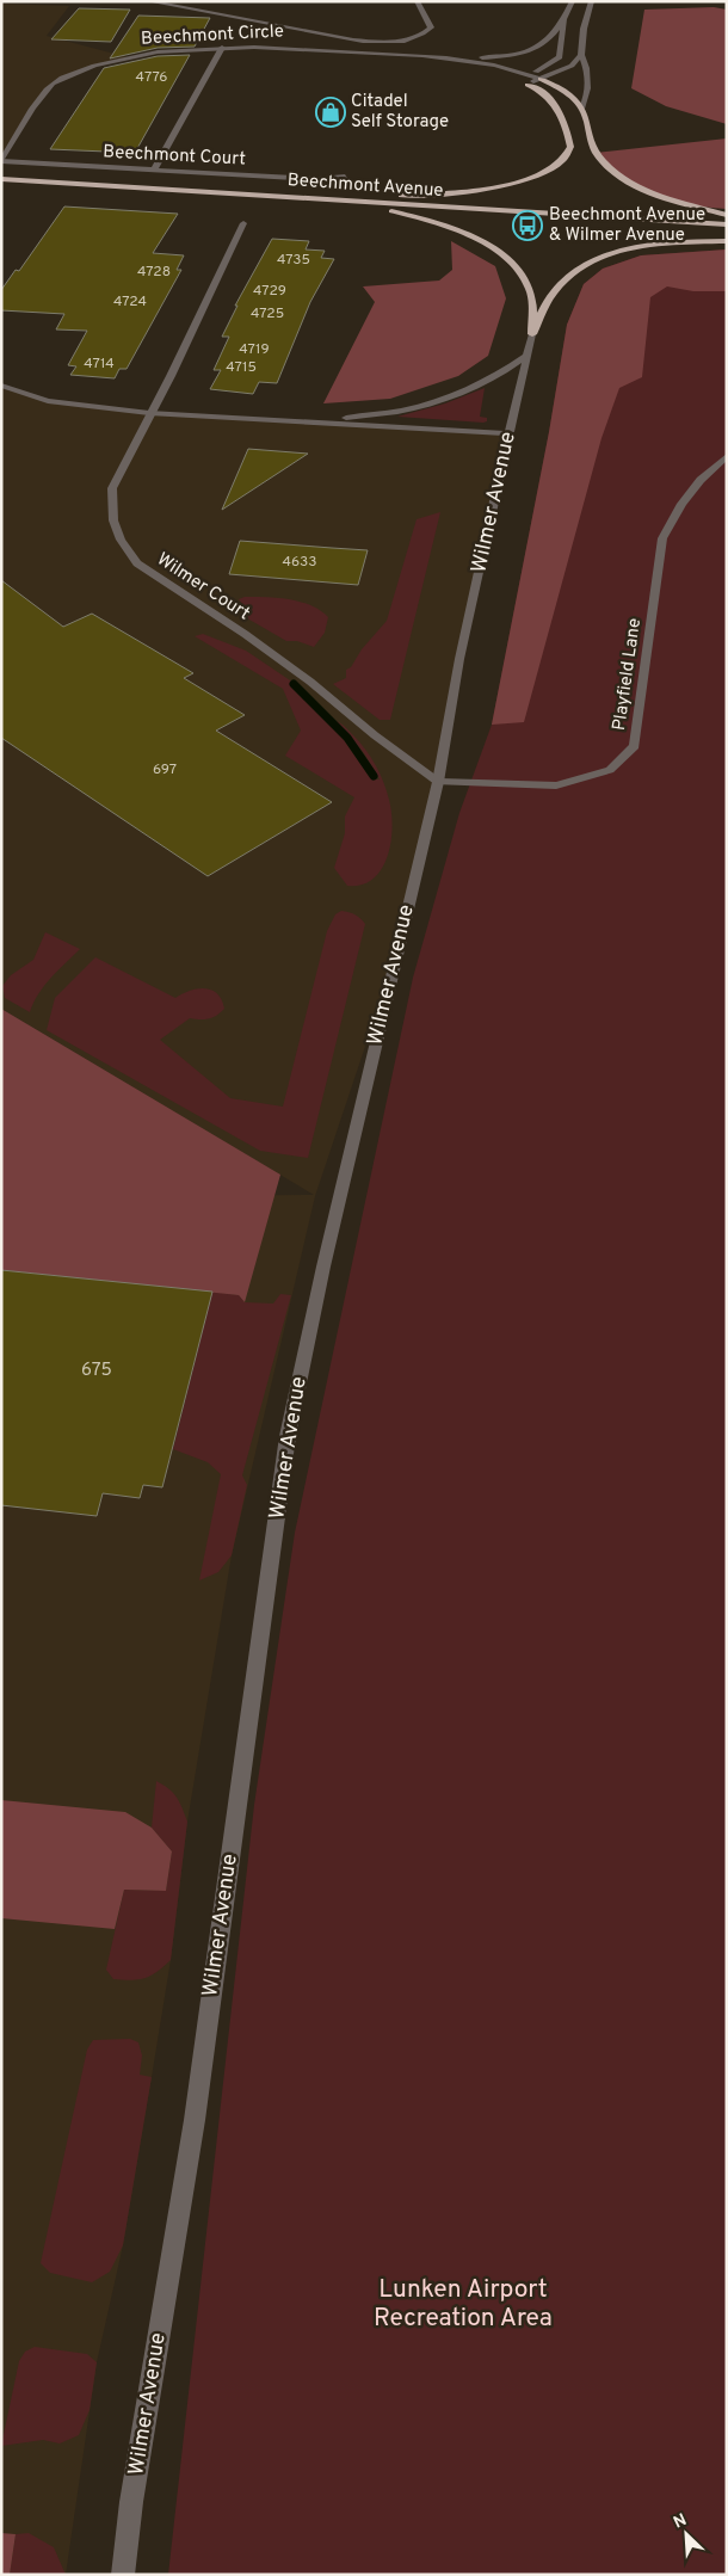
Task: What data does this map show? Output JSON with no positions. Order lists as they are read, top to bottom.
{
  "streets": {
    "highway": ["Beechmont Avenue"],
    "street": [
      "Beechmont Circle",
      "Beechmont Court",
      "Wilmer Avenue",
      "Wilmer Court",
      "Playfield Lane"
    ]
  },
  "crossings": [
    ["Beechmont Circle", "Beechmont Court"],
    ["Wilmer Avenue", "Wilmer Court"],
    ["Wilmer Avenue", "Playfield Lane"],
    ["Wilmer Court", "Playfield Lane"]
  ],
  "parks": ["Lunken Airport Recreation Area"],
  "places": {
    "shop": ["Citadel Self Storage"],
    "bus stop": ["Beechmont Avenue & Wilmer Avenue"]
  },
  "house_numbers": [
    "4776",
    "4735",
    "4728",
    "4729",
    "4724",
    "4725",
    "4719",
    "4714",
    "4715",
    "4633",
    "697",
    "675"
  ],
  "north": "top left"
}
